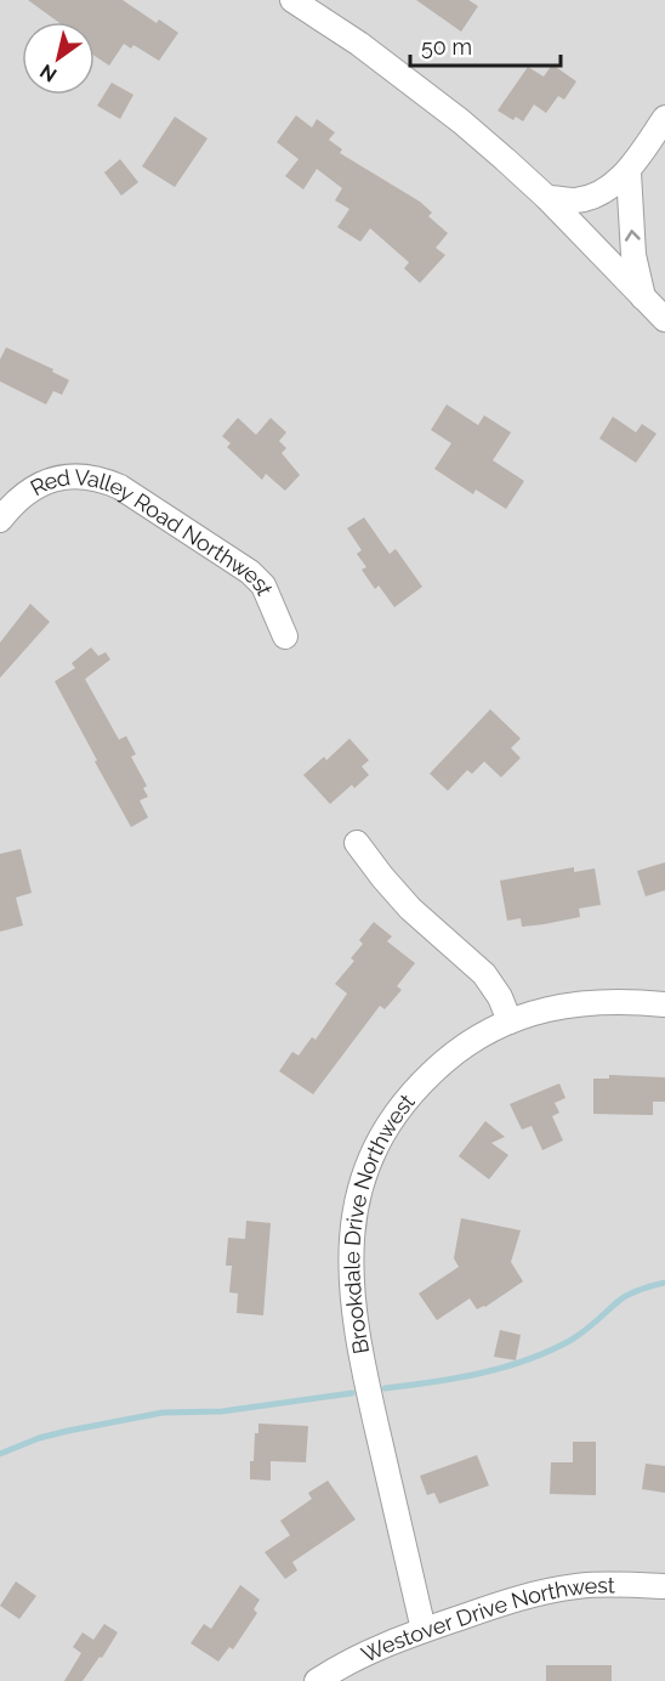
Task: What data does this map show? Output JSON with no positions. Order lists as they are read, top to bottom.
{
  "streets": {
    "street": ["Red Valley Road Northwest", "Brookdale Drive Northwest", "Westover Drive Northwest"]
  },
  "crossings": [
    ["Brookdale Drive Northwest", "Westover Drive Northwest"]
  ],
  "scale_bar": "50 m",
  "north": "bottom left"
}
